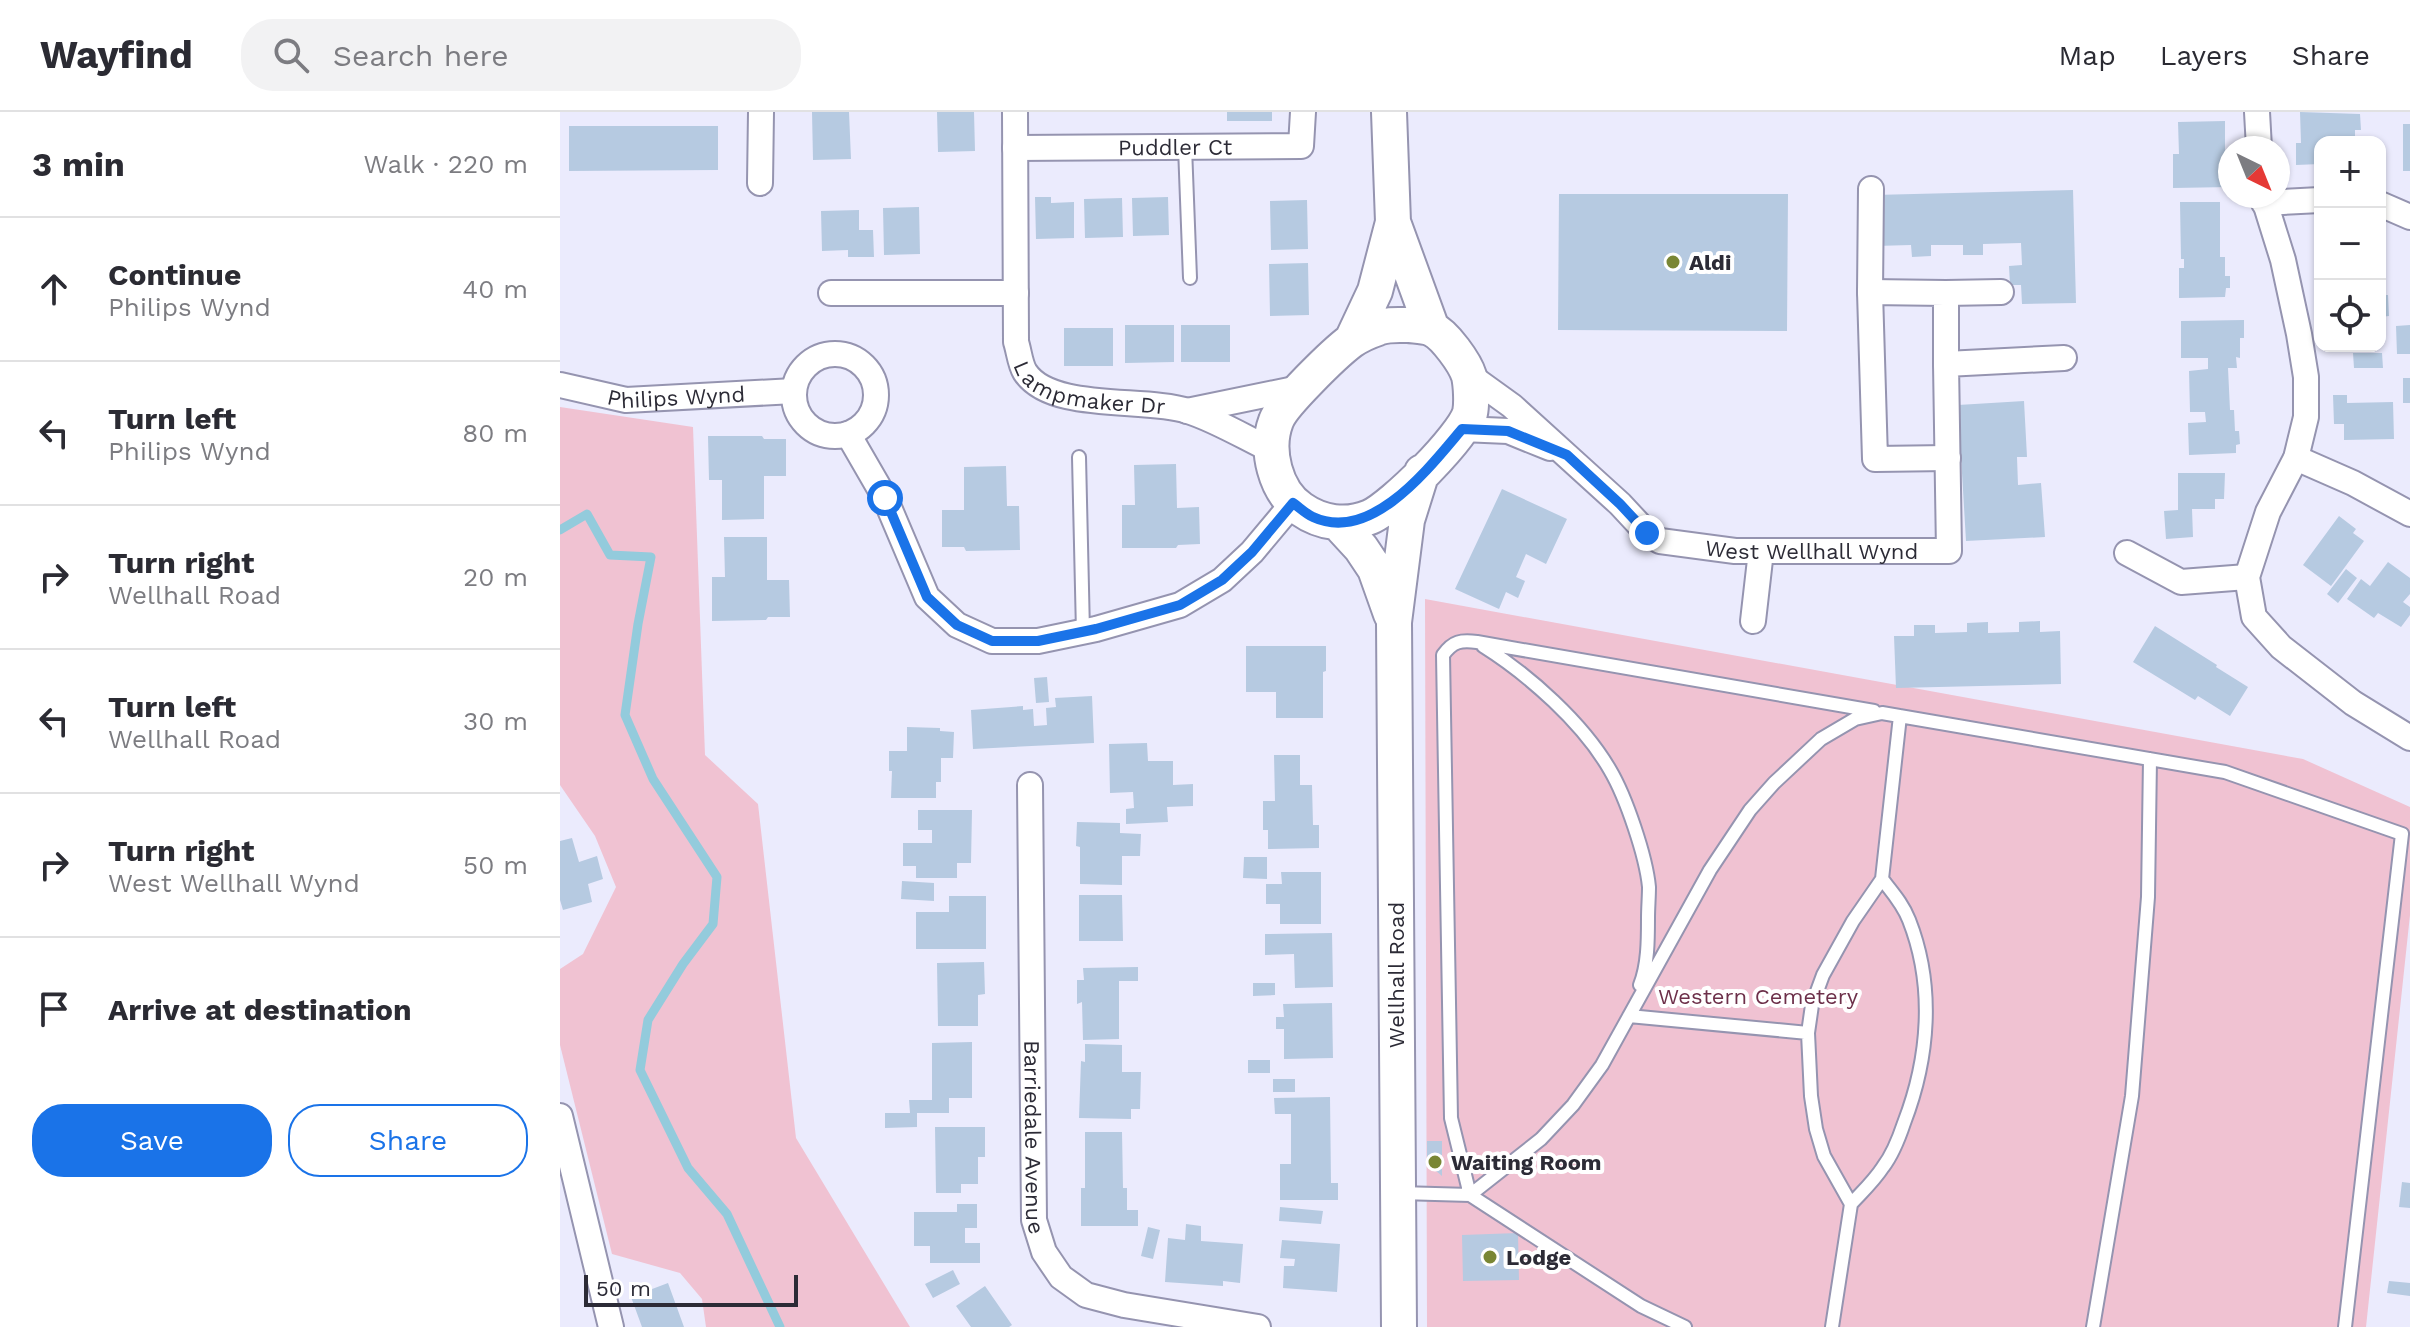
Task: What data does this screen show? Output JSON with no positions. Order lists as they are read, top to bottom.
{
  "streets": {
    "street": [
      "Puddler Ct",
      "Lampmaker Dr",
      "Philips Wynd",
      "West Wellhall Wynd",
      "Wellhall Road",
      "Barriedale Avenue"
    ]
  },
  "crossings": [
    ["Puddler Ct", "Lampmaker Dr"],
    ["Lampmaker Dr", "West Wellhall Wynd"],
    ["Lampmaker Dr", "Wellhall Road"],
    ["West Wellhall Wynd", "Wellhall Road"]
  ],
  "parks": ["Western Cemetery"],
  "places": ["Aldi", "Waiting Room", "Lodge"],
  "scale_bar": "50 m",
  "north": "bottom right",
  "page": {
    "header": "Wayfind",
    "search": "Search here",
    "nav": ["Map", "Layers", "Share"],
    "heading": ["3 min", "Walk · 220 m"],
    "map_buttons": ["+", "−"],
    "list": [
      ["Continue", "Philips Wynd", "40 m"],
      ["Turn left", "Philips Wynd", "80 m"],
      ["Turn right", "Wellhall Road", "20 m"],
      ["Turn left", "Wellhall Road", "30 m"],
      ["Turn right", "West Wellhall Wynd", "50 m"],
      "Arrive at destination"
    ],
    "buttons": ["Save", "Share"],
    "scale": "50 m"
  }
}
